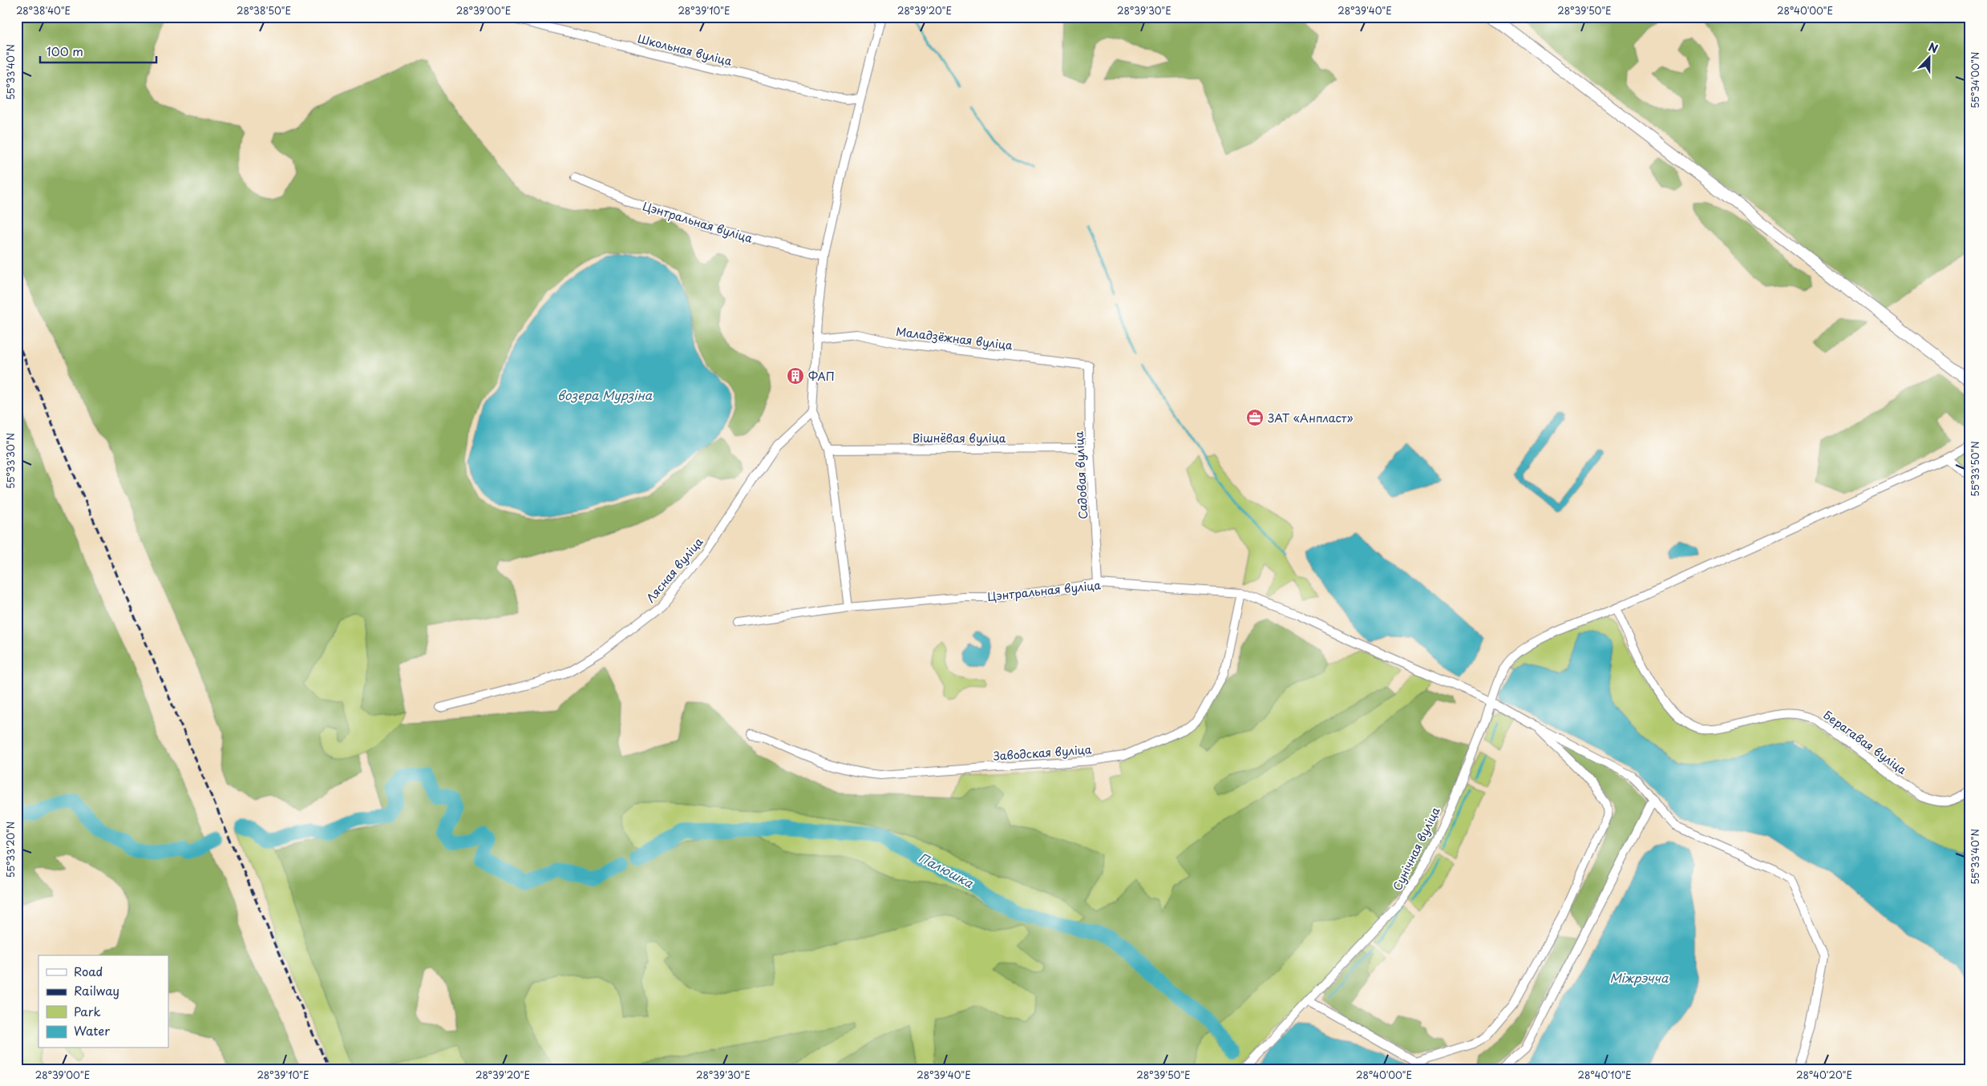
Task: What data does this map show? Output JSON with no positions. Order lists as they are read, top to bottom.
{
  "streets": {
    "street": [
      "Школьная вуліца",
      "Цэнтральная вуліца",
      "Маладзёжная вуліца",
      "Вішнёвая вуліца",
      "Садовая вуліца",
      "Лясная вуліца",
      "Берагавая вуліца",
      "Заводская вуліца",
      "Сунічная вуліца"
    ]
  },
  "crossings": [
    ["Цэнтральная вуліца", "Садовая вуліца"],
    ["Цэнтральная вуліца", "Заводская вуліца"],
    ["Цэнтральная вуліца", "Сунічная вуліца"],
    ["Маладзёжная вуліца", "Садовая вуліца"],
    ["Вішнёвая вуліца", "Садовая вуліца"],
    ["Берагавая вуліца", "Сунічная вуліца"]
  ],
  "water": ["возера Мурзіна", "Палюшка", "Міжрэчча"],
  "places": {
    "building": ["ФАП"],
    "office": ["ЗАТ «Анпласт»"]
  },
  "legend": [
    "Road",
    "Railway",
    "Park",
    "Water"
  ],
  "scale_bar": "100 m",
  "north": "top",
  "coordinates": [
    "28°38'40\"E",
    "28°38'50\"E",
    "28°39'00\"E",
    "28°39'10\"E",
    "28°39'20\"E",
    "28°39'30\"E",
    "28°39'40\"E",
    "28°39'50\"E",
    "28°40'00\"E",
    "55°33'40\"N",
    "55°34'00\"N",
    "55°33'30\"N",
    "55°33'50\"N",
    "55°33'20\"N",
    "28°40'10\"E",
    "28°40'20\"E"
  ]
}
